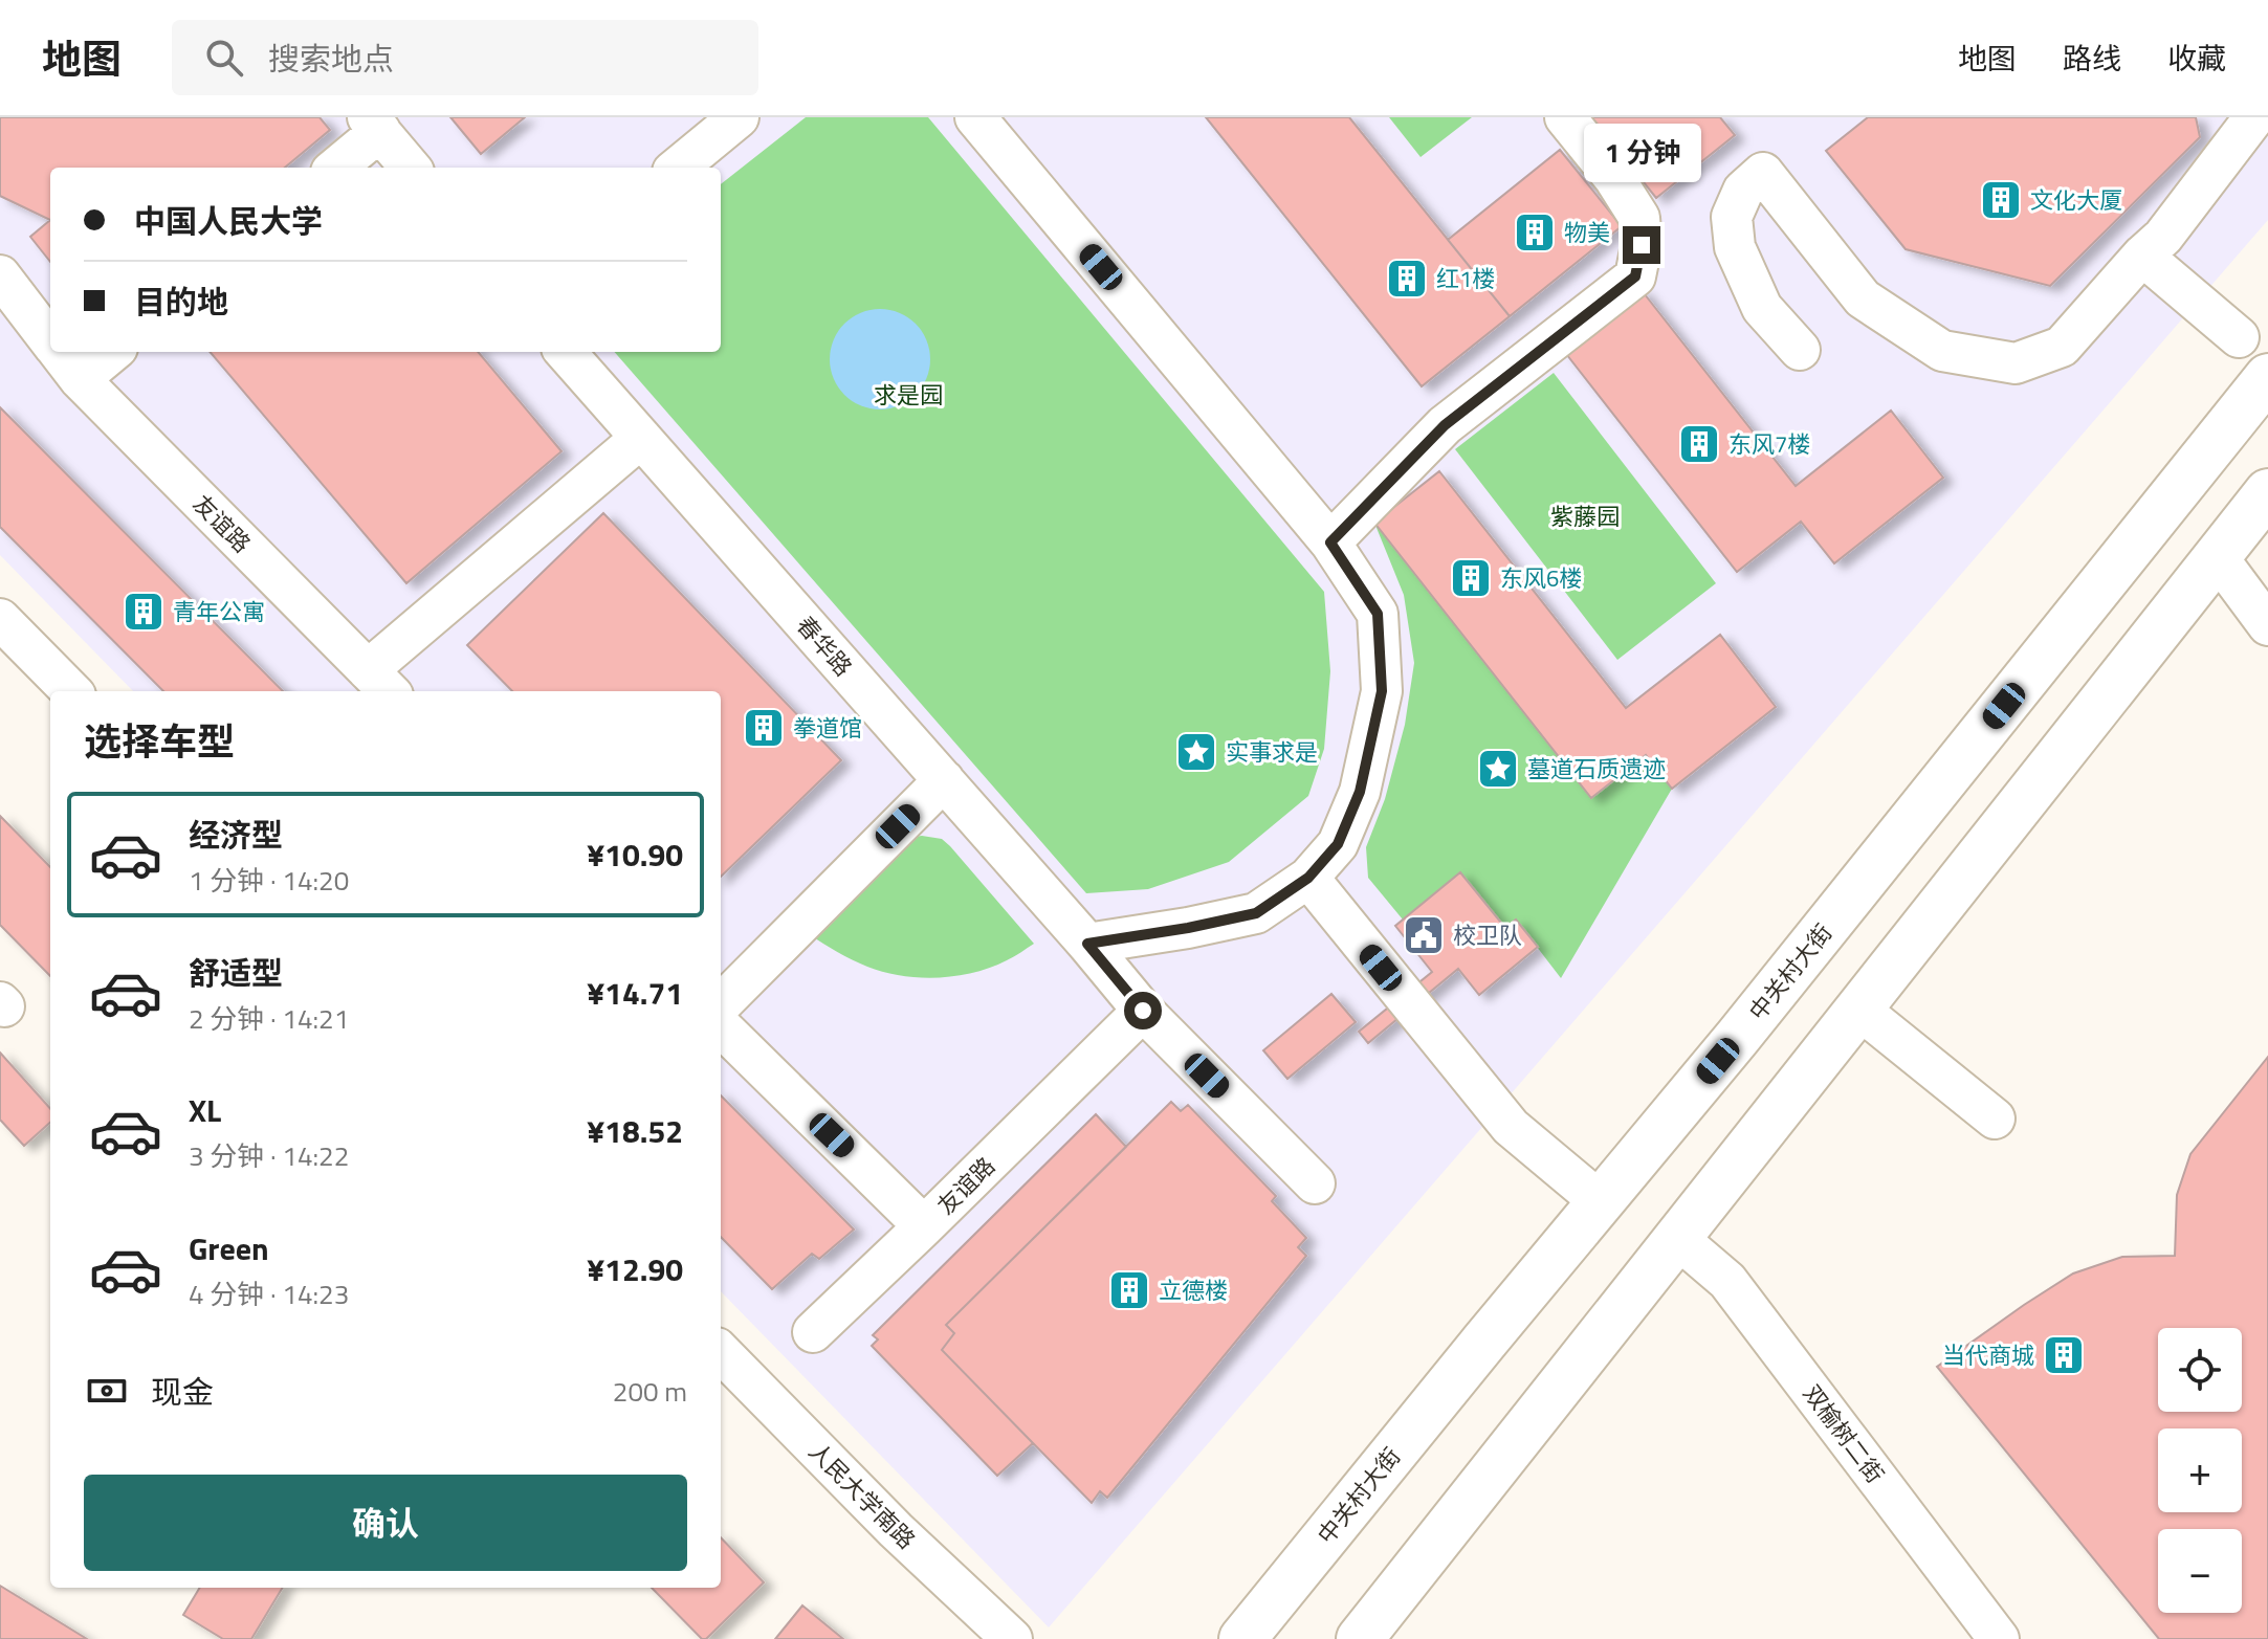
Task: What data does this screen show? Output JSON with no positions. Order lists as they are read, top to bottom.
{
  "streets": {
    "main road": ["中关村大街"],
    "street": [
      "友谊路",
      "春华路",
      "双榆树二街",
      "人民大学南路"
    ]
  },
  "crossings": [
    ["友谊路", "春华路"]
  ],
  "parks": ["求是园", "紫藤园"],
  "places": {
    "building": [
      "文化大厦",
      "物美",
      "红1楼",
      "东风7楼",
      "东风6楼",
      "青年公寓",
      "拳道馆",
      "立德楼",
      "当代商城"
    ],
    "place": ["实事求是", "墓道石质遗迹"],
    "public building": ["校卫队"]
  },
  "page": {
    "header": "地图",
    "search": "搜索地点",
    "nav": ["地图", "路线", "收藏"],
    "bubble": "1 分钟",
    "banner": ["中国人民大学", "目的地"],
    "heading": "选择车型",
    "list": [
      {
        "name": "经济型",
        "note": "1 分钟 · 14:20",
        "value": "¥10.90"
      },
      {
        "name": "舒适型",
        "note": "2 分钟 · 14:21",
        "value": "¥14.71"
      },
      {
        "name": "XL",
        "note": "3 分钟 · 14:22",
        "value": "¥18.52"
      },
      {
        "name": "Green",
        "note": "4 分钟 · 14:23",
        "value": "¥12.90"
      }
    ],
    "map_buttons": ["+", "−"],
    "pay": ["现金", "200 m"],
    "buttons": "确认"
  }
}
